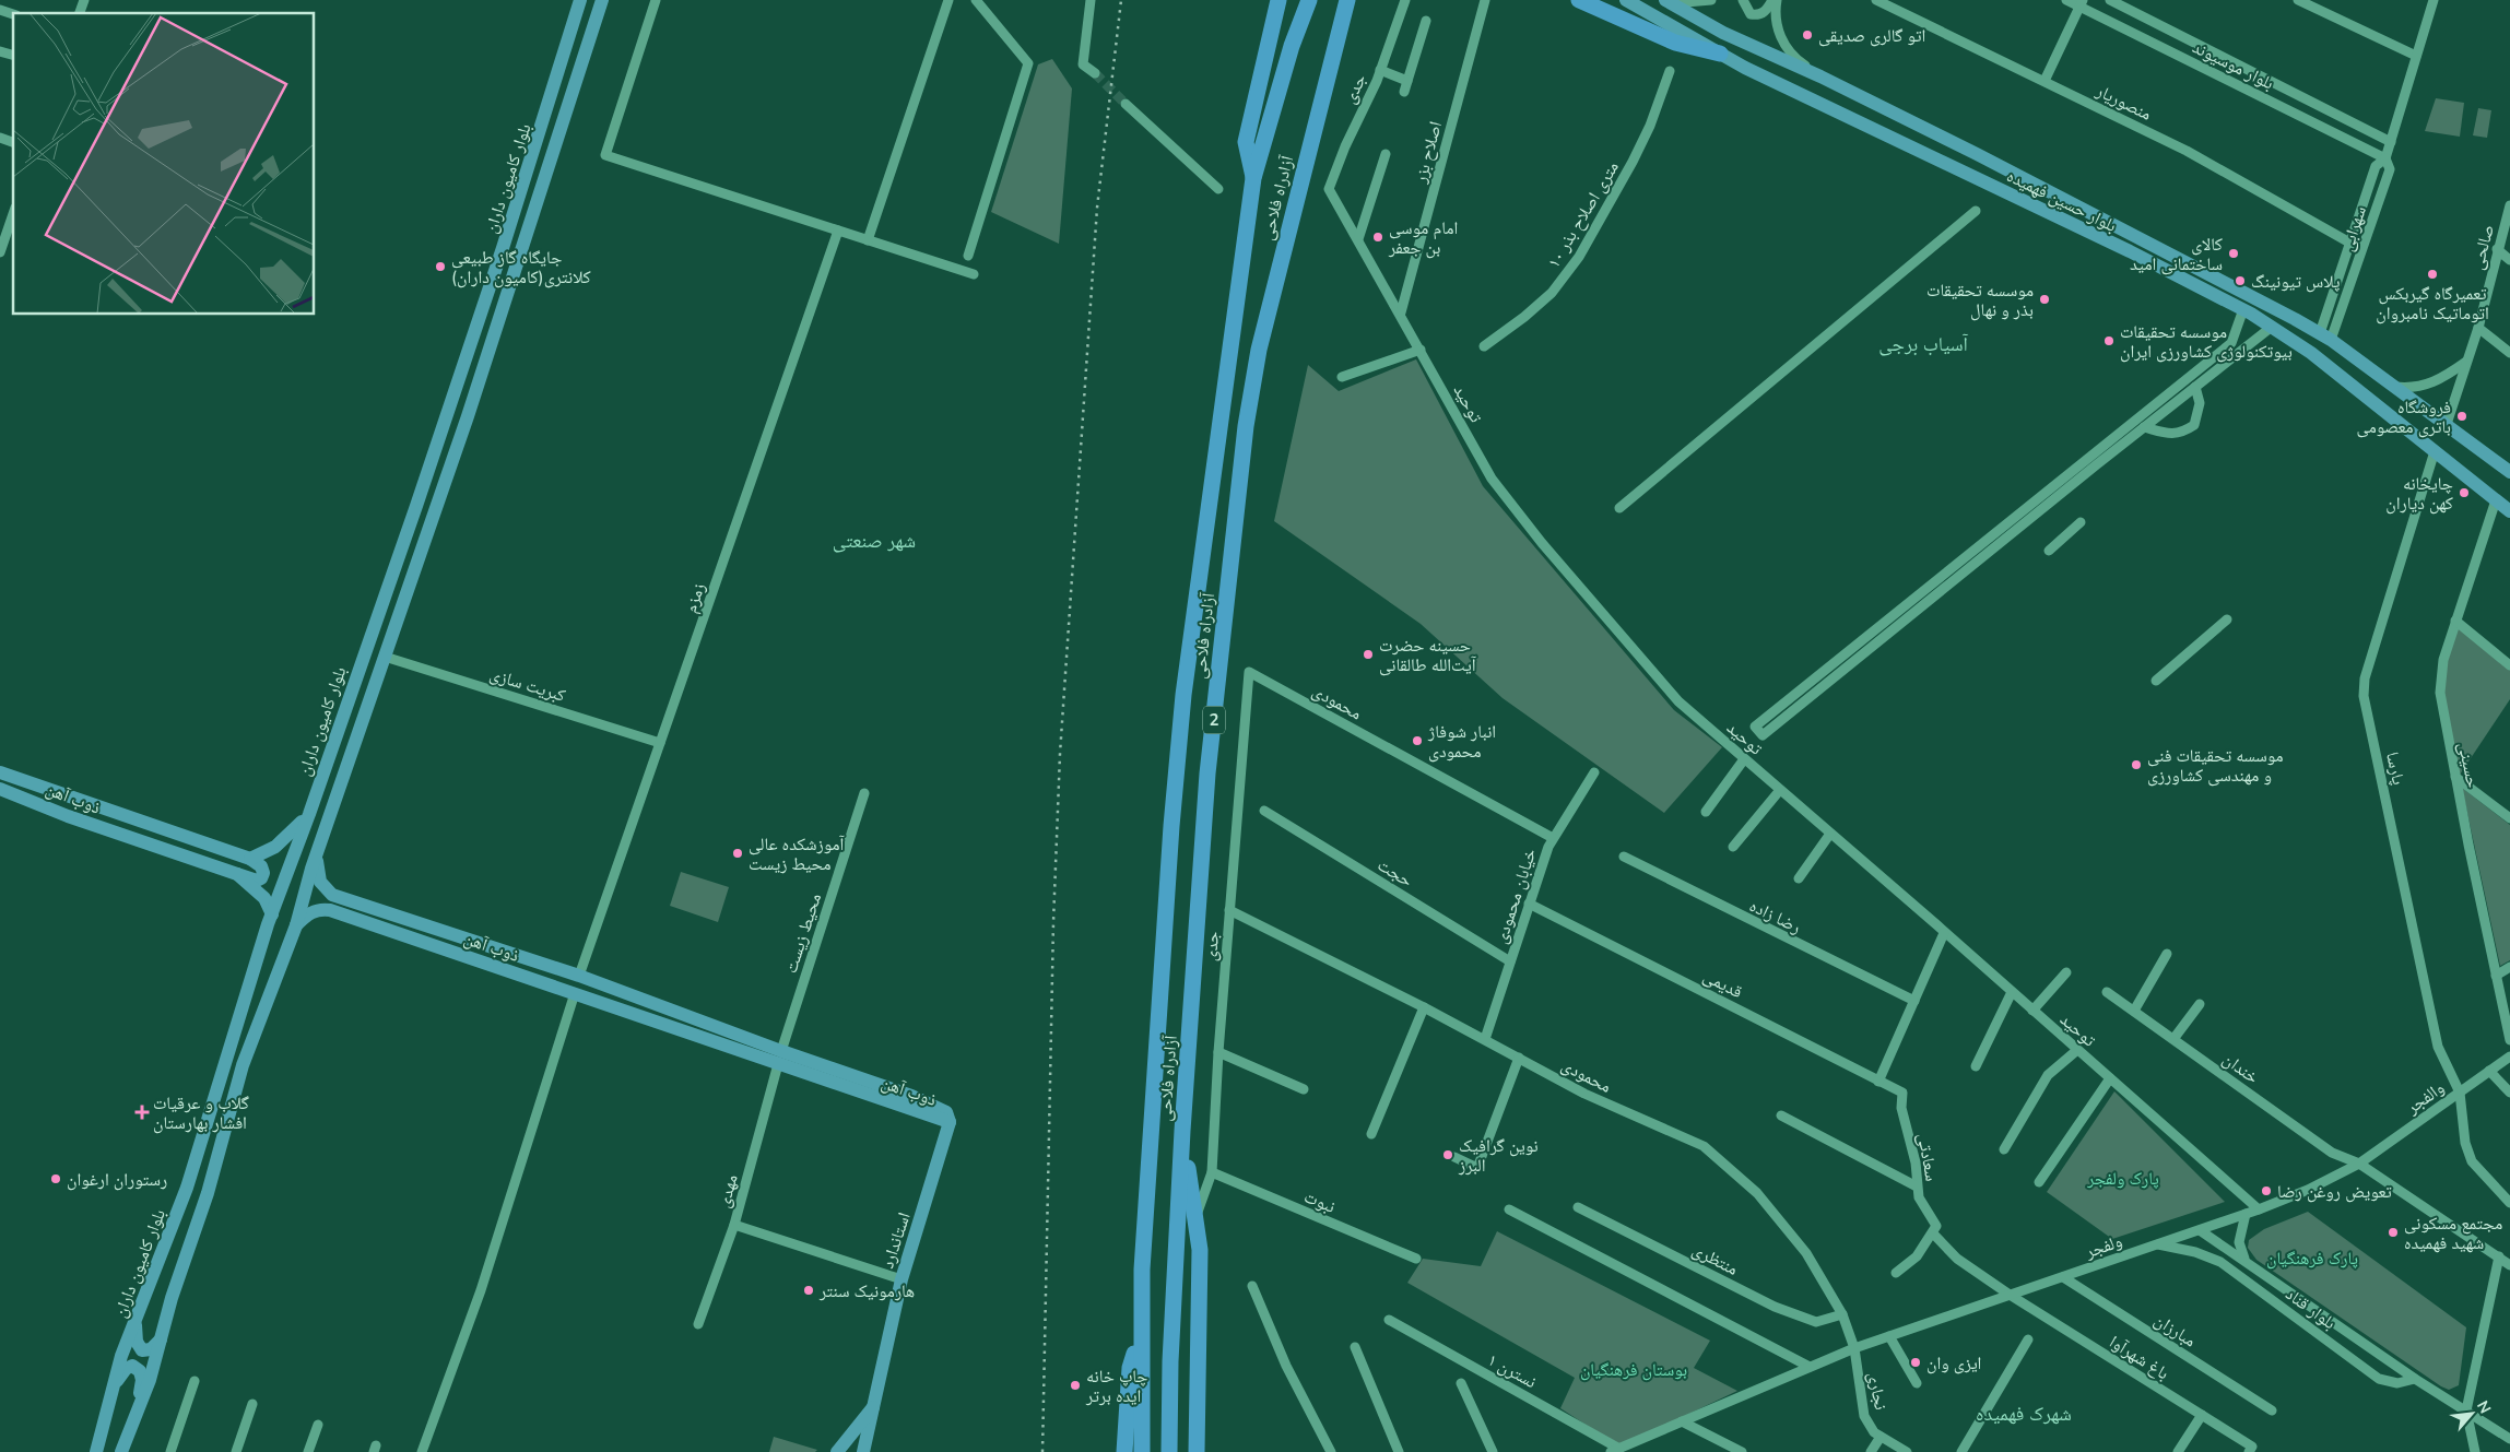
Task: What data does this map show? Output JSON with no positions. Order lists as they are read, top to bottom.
{
  "streets": {
    "highway": ["آزادراه فلاحی", "2"],
    "main road": [
      "بلوار کامیون داران",
      "بلوار حسین فهمیده",
      "ذوب آهن",
      "استاندارد"
    ],
    "street": [
      "بلوار موسیوند",
      "جدی",
      "منصوریار",
      "اصلاح بزر",
      "۱۰ متری اصلاح بذر",
      "سهرابی",
      "صالحی",
      "توحید",
      "زمزم",
      "کبریت سازی",
      "محمودی",
      "حسینی",
      "پارسا",
      "حجت",
      "خیابان محمودی",
      "رضا زاده",
      "محیط زیست",
      "قدیمی",
      "خندان",
      "والفجر",
      "سعادتی",
      "مهدی",
      "نبوت",
      "ولفجر",
      "منتظری",
      "بلوار قناد",
      "مبارزان",
      "باغ شهرآوا",
      "نسترن ۱",
      "نجاری"
    ]
  },
  "crossings": [
    ["بلوار موسیوند", "سهرابی"],
    ["جدی", "توحید"],
    ["جدی", "محمودی"],
    ["جدی", "نبوت"],
    ["منصوریار", "سهرابی"],
    ["اصلاح بزر", "توحید"],
    ["بلوار کامیون داران", "کبریت سازی"],
    ["بلوار کامیون داران", "ذوب آهن"],
    ["بلوار حسین فهمیده", "سهرابی"],
    ["بلوار حسین فهمیده", "صالحی"],
    ["بلوار حسین فهمیده", "حسینی"],
    ["بلوار حسین فهمیده", "پارسا"],
    ["توحید", "ولفجر"],
    ["زمزم", "کبریت سازی"],
    ["زمزم", "ذوب آهن"],
    ["محمودی", "خیابان محمودی"],
    ["محمودی", "ولفجر"],
    ["محمودی", "منتظری"],
    ["محمودی", "نجاری"],
    ["پارسا", "والفجر"],
    ["ذوب آهن", "محیط زیست"],
    ["ذوب آهن", "مهدی"],
    ["ذوب آهن", "استاندارد"],
    ["حجت", "خیابان محمودی"],
    ["خیابان محمودی", "قدیمی"],
    ["محیط زیست", "مهدی"],
    ["قدیمی", "سعادتی"],
    ["خندان", "والفجر"],
    ["خندان", "ولفجر"],
    ["والفجر", "ولفجر"],
    ["سعادتی", "باغ شهرآوا"],
    ["ولفجر", "بلوار قناد"],
    ["ولفجر", "مبارزان"],
    ["ولفجر", "باغ شهرآوا"],
    ["ولفجر", "نسترن ۱"],
    ["ولفجر", "نجاری"]
  ],
  "districts": ["آسیاب برجی", "شهر صنعتی", "شهرک فهمیده"],
  "parks": ["پارک ولفجر", "پارک فرهنگیان", "بوستان فرهنگیان"],
  "places": {
    "other": [
      "اتو گالری صدیقی",
      "امام موسی بن جعفر",
      "کالای ساختمانی امید",
      "جایگاه گاز طبیعی کلانتری(کامیون داران)",
      "تعمیرگاه گیربکس اتوماتیک نامبروان",
      "پلاس تیونینگ",
      "موسسه تحقیقات بذر و نهال",
      "موسسه تحقیقات بیوتکنولوژی کشاورزی ایران",
      "فروشگاه باتری معصومی",
      "چایخانه کهن دیاران",
      "حسینه حضرت آیت‌الله طالقانی",
      "انبار شوفاژ محمودی",
      "موسسه تحقیقات فنی و مهندسی کشاورزی",
      "آموزشکده عالی محیط زیست",
      "نوین گرافیک البرز",
      "رستوران ارغوان",
      "تعویض روغن رضا",
      "مجتمع مسکونی شهید فهمیده",
      "هارمونیک سنتر",
      "ایزی وان",
      "چاپ خانه ایده برتر"
    ],
    "health": ["گلاب و عرقیات افشار بهارستان"]
  },
  "north": "top right"
}
